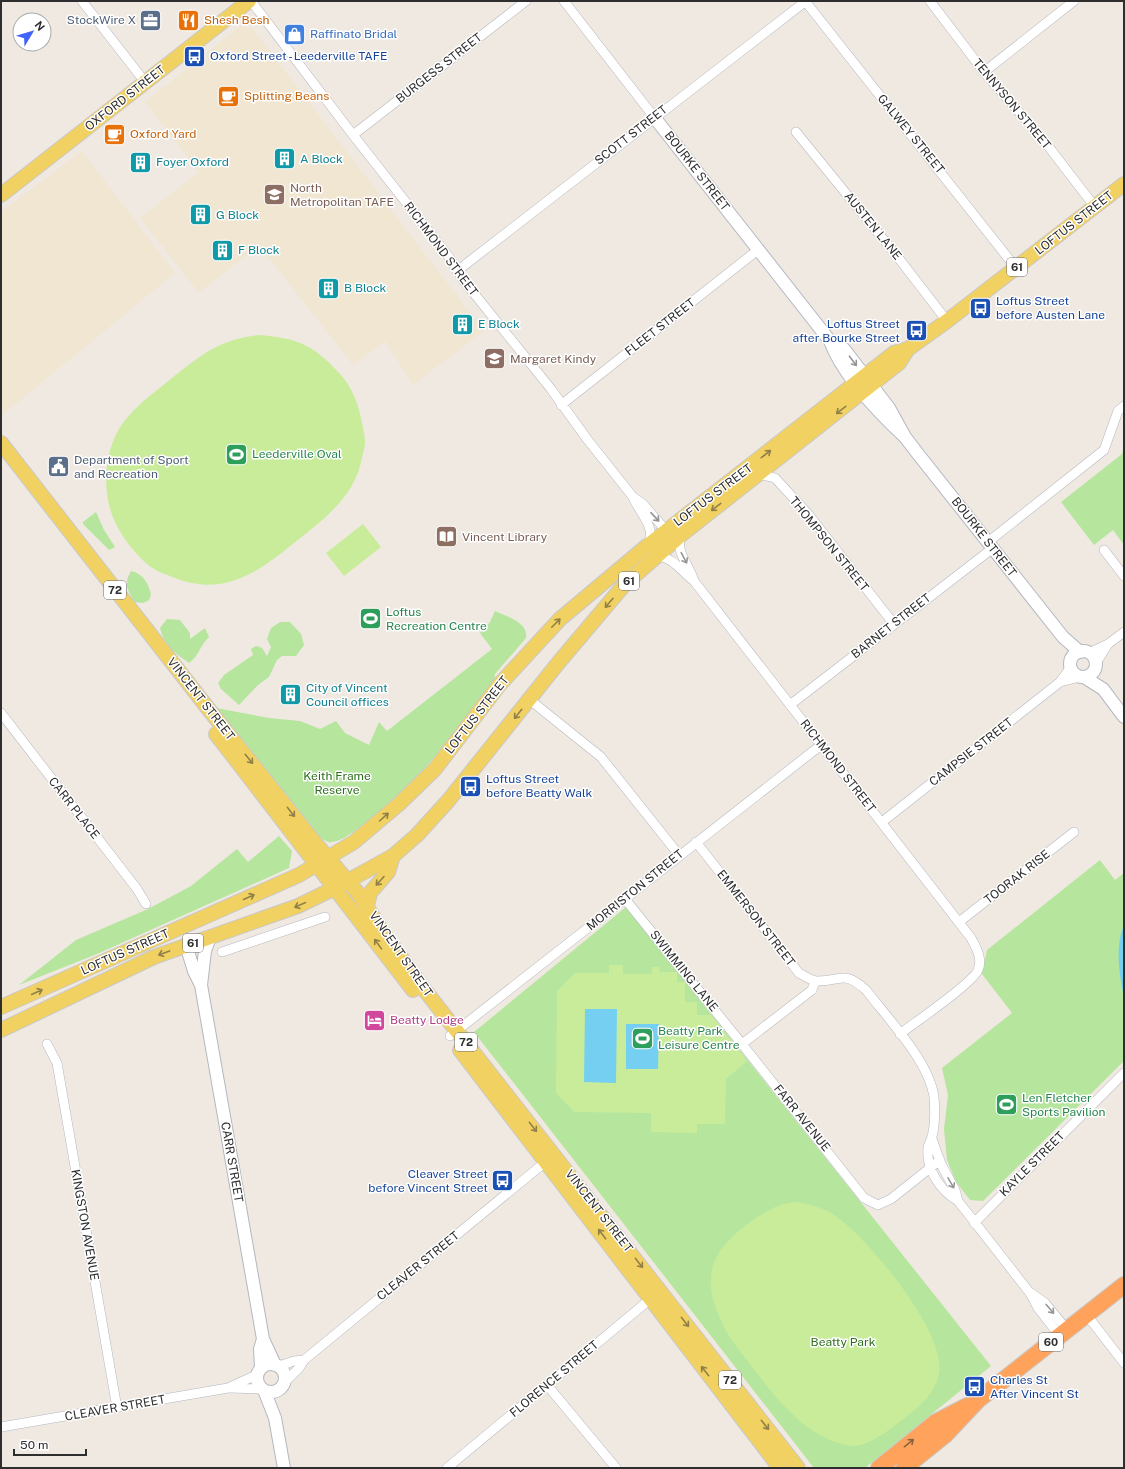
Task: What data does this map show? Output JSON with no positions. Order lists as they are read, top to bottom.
{
  "streets": {
    "highway": ["60"],
    "main road": [
      "OXFORD STREET",
      "LOFTUS STREET",
      "61",
      "72",
      "VINCENT STREET"
    ],
    "street": [
      "BURGESS STREET",
      "TENNYSON STREET",
      "GALWEY STREET",
      "SCOTT STREET",
      "BOURKE STREET",
      "AUSTEN LANE",
      "RICHMOND STREET",
      "FLEET STREET",
      "THOMPSON STREET",
      "BARNET STREET",
      "CAMPSIE STREET",
      "CARR PLACE",
      "TOORAK RISE",
      "MORRISTON STREET",
      "EMMERSON STREET",
      "SWIMMING LANE",
      "FARR AVENUE",
      "CARR STREET",
      "KAYLE STREET",
      "KINGSTON AVENUE",
      "CLEAVER STREET",
      "FLORENCE STREET"
    ]
  },
  "crossings": [
    ["BURGESS STREET", "RICHMOND STREET"],
    ["OXFORD STREET", "RICHMOND STREET"],
    ["TENNYSON STREET", "LOFTUS STREET"],
    ["GALWEY STREET", "SCOTT STREET"],
    ["GALWEY STREET", "LOFTUS STREET"],
    ["SCOTT STREET", "BOURKE STREET"],
    ["SCOTT STREET", "RICHMOND STREET"],
    ["BOURKE STREET", "LOFTUS STREET"],
    ["BOURKE STREET", "FLEET STREET"],
    ["BOURKE STREET", "BARNET STREET"],
    ["BOURKE STREET", "CAMPSIE STREET"],
    ["LOFTUS STREET", "AUSTEN LANE"],
    ["LOFTUS STREET", "RICHMOND STREET"],
    ["LOFTUS STREET", "THOMPSON STREET"],
    ["LOFTUS STREET", "VINCENT STREET"],
    ["LOFTUS STREET", "CARR STREET"],
    ["RICHMOND STREET", "FLEET STREET"],
    ["RICHMOND STREET", "BARNET STREET"],
    ["RICHMOND STREET", "CAMPSIE STREET"],
    ["RICHMOND STREET", "TOORAK RISE"],
    ["RICHMOND STREET", "MORRISTON STREET"],
    ["THOMPSON STREET", "BARNET STREET"],
    ["VINCENT STREET", "MORRISTON STREET"],
    ["VINCENT STREET", "CLEAVER STREET"],
    ["VINCENT STREET", "FLORENCE STREET"],
    ["MORRISTON STREET", "EMMERSON STREET"],
    ["MORRISTON STREET", "SWIMMING LANE"],
    ["SWIMMING LANE", "FARR AVENUE"],
    ["CARR STREET", "CLEAVER STREET"],
    ["KINGSTON AVENUE", "CLEAVER STREET"]
  ],
  "parks": ["Keith Frame Reserve", "Beatty Park"],
  "places": {
    "office": ["StockWire X"],
    "restaurant": ["Shesh Besh"],
    "shop": ["Raffinato Bridal"],
    "bus stop": [
      "Oxford Street - Leederville TAFE",
      "Loftus Street before Austen Lane",
      "Loftus Street after Bourke Street",
      "Loftus Street before Beatty Walk",
      "Cleaver Street before Vincent Street",
      "Charles St After Vincent St"
    ],
    "cafe": ["Splitting Beans", "Oxford Yard"],
    "building": [
      "A Block",
      "Foyer Oxford",
      "G Block",
      "F Block",
      "B Block",
      "E Block",
      "City of Vincent Council offices"
    ],
    "school or university": ["North Metropolitan TAFE", "Margaret Kindy"],
    "sports": [
      "Leederville Oval",
      "Loftus Recreation Centre",
      "Beatty Park Leisure Centre",
      "Len Fletcher Sports Pavilion"
    ],
    "public building": ["Department of Sport and Recreation"],
    "library": ["Vincent Library"],
    "hotel": ["Beatty Lodge"]
  },
  "scale_bar": "50 m",
  "north": "top right"
}
